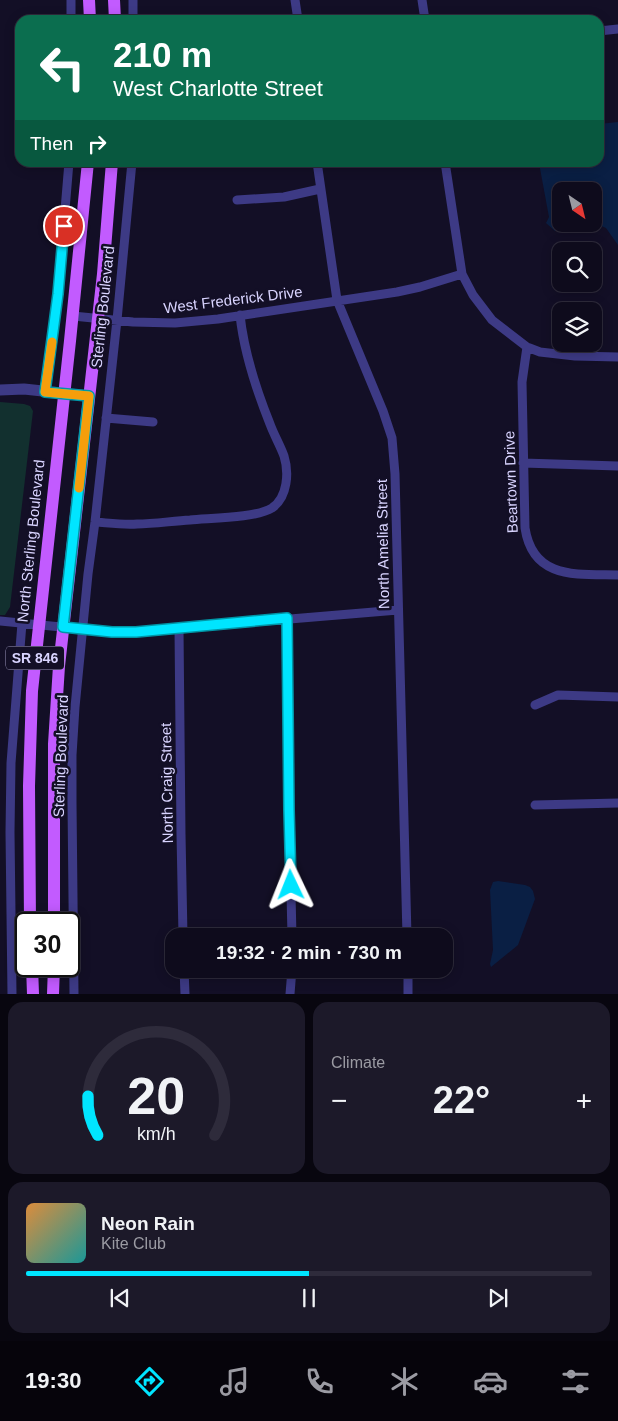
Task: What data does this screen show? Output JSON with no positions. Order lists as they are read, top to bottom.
{
  "streets": {
    "main road": ["North Sterling Boulevard", "SR 846"],
    "street": [
      "West Frederick Drive",
      "Sterling Boulevard",
      "Beartown Drive",
      "North Amelia Street",
      "North Craig Street"
    ]
  },
  "crossings": [
    ["West Frederick Drive", "Sterling Boulevard"],
    ["West Frederick Drive", "North Sterling Boulevard"],
    ["West Frederick Drive", "North Amelia Street"],
    ["West Frederick Drive", "SR 846"]
  ],
  "north": "bottom right",
  "page": {
    "turn": ["210 m", "West Charlotte Street"],
    "then": "Then",
    "limit": "30",
    "trip": "19:32 · 2 min · 730 m",
    "tile": "Climate",
    "heat": ["−", "22°", "+"],
    "song": ["Neon Rain", "Kite Club"],
    "tabs": "19:30",
    "gauge": ["20", "km/h"]
  }
}
